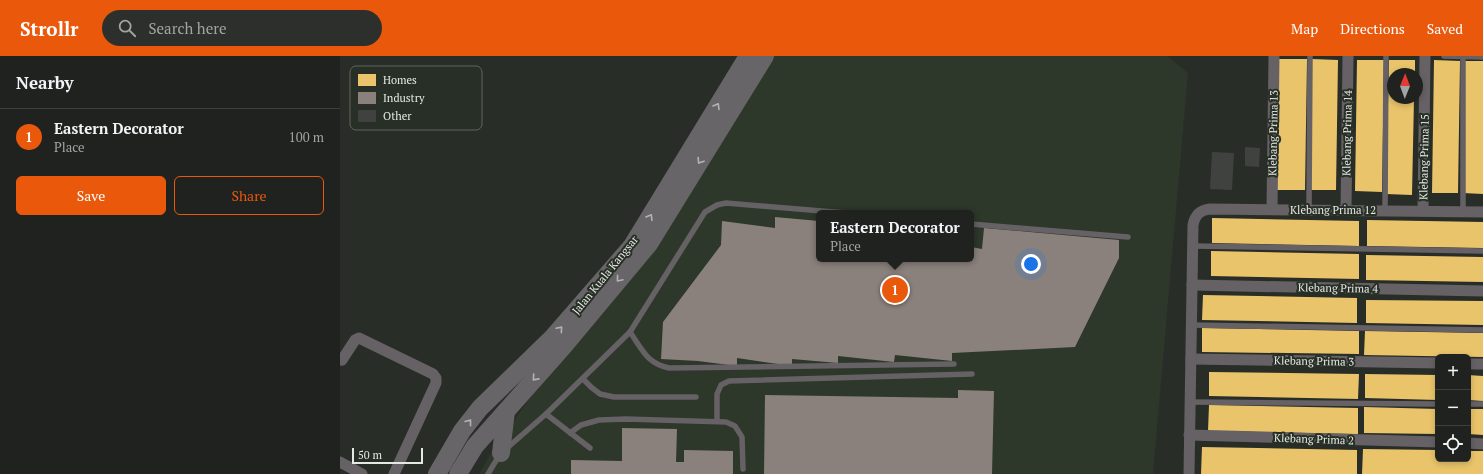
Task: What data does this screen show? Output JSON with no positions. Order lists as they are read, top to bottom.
{
  "streets": {
    "highway": ["Jalan Kuala Kangsar"],
    "street": [
      "Klebang Prima 13",
      "Klebang Prima 14",
      "Klebang Prima 15",
      "Klebang Prima 12",
      "Klebang Prima 4",
      "Klebang Prima 3",
      "Klebang Prima 2"
    ]
  },
  "crossings": [
    ["Klebang Prima 13", "Klebang Prima 12"],
    ["Klebang Prima 14", "Klebang Prima 12"],
    ["Klebang Prima 15", "Klebang Prima 12"]
  ],
  "legend": ["Homes", "Industry", "Other"],
  "scale_bar": "50 m",
  "north": "top",
  "page": {
    "header": "Strollr",
    "search": "Search here",
    "nav": ["Map", "Directions", "Saved"],
    "heading": "Nearby",
    "list": [
      {
        "mark": "1",
        "name": "Eastern Decorator",
        "note": "Place",
        "value": "100 m"
      }
    ],
    "buttons": ["Save", "Share"],
    "popup": ["Eastern Decorator", "Place"],
    "pins": "1",
    "map_buttons": ["+", "−"],
    "scale": "50 m"
  }
}
